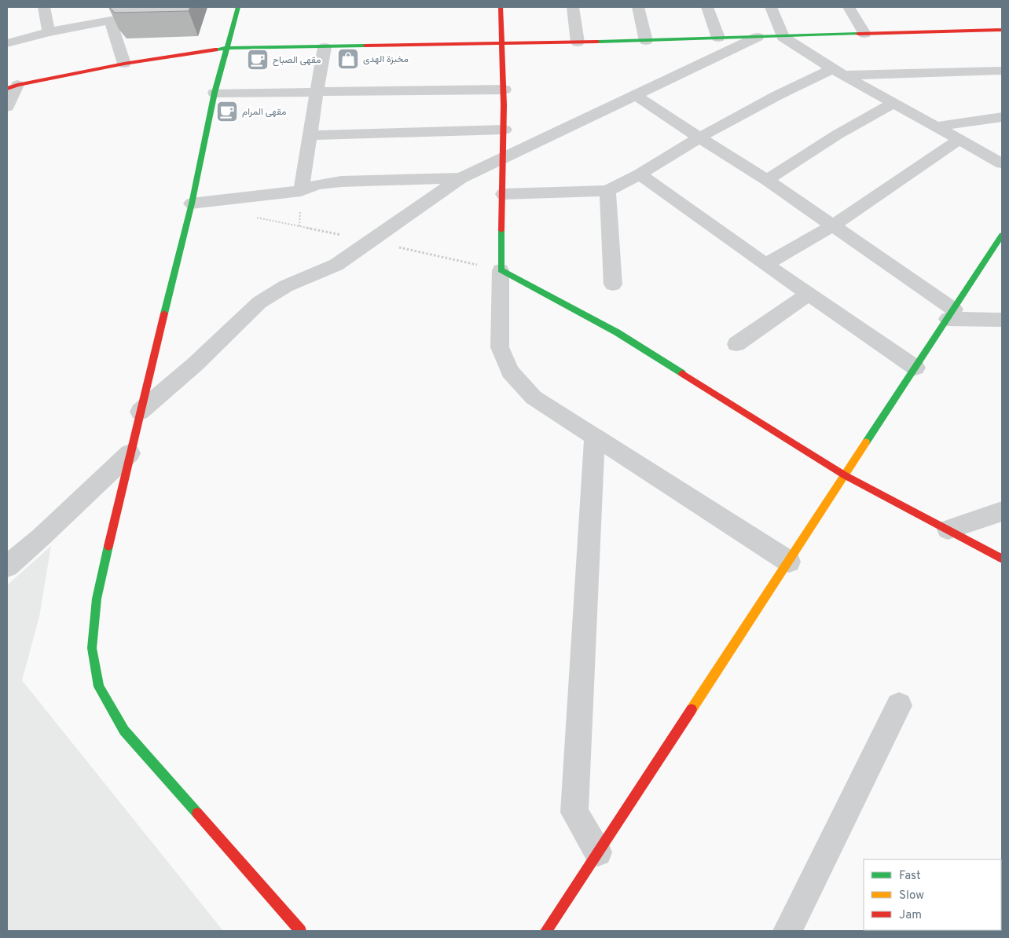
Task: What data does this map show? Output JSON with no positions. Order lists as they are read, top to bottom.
{
  "places": {
    "shop": ["مخبزة الهدى"],
    "cafe": ["مقهى الصباح", "مقهى المرام"]
  },
  "legend": ["Fast", "Slow", "Jam"]
}
